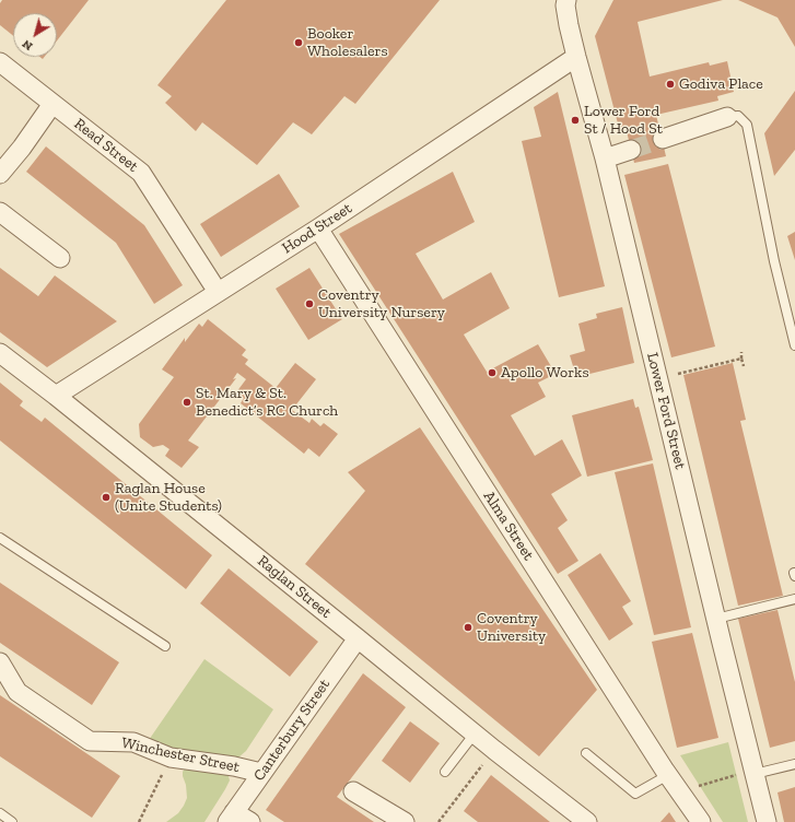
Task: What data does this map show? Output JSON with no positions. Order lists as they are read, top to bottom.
{
  "streets": {
    "street": [
      "Read Street",
      "Hood Street",
      "Lower Ford Street",
      "Alma Street",
      "Raglan Street",
      "Canterbury Street",
      "Winchester Street"
    ]
  },
  "crossings": [
    ["Read Street", "Hood Street"],
    ["Hood Street", "Lower Ford Street"],
    ["Hood Street", "Alma Street"],
    ["Hood Street", "Raglan Street"],
    ["Raglan Street", "Canterbury Street"],
    ["Canterbury Street", "Winchester Street"]
  ],
  "places": [
    "Booker Wholesalers",
    "Godiva Place",
    "Lower Ford St / Hood St",
    "Coventry University Nursery",
    "Apollo Works",
    "St. Mary & St. Benedict’s RC Church",
    "Raglan House (Unite Students)",
    "Coventry University"
  ],
  "north": "bottom left"
}
